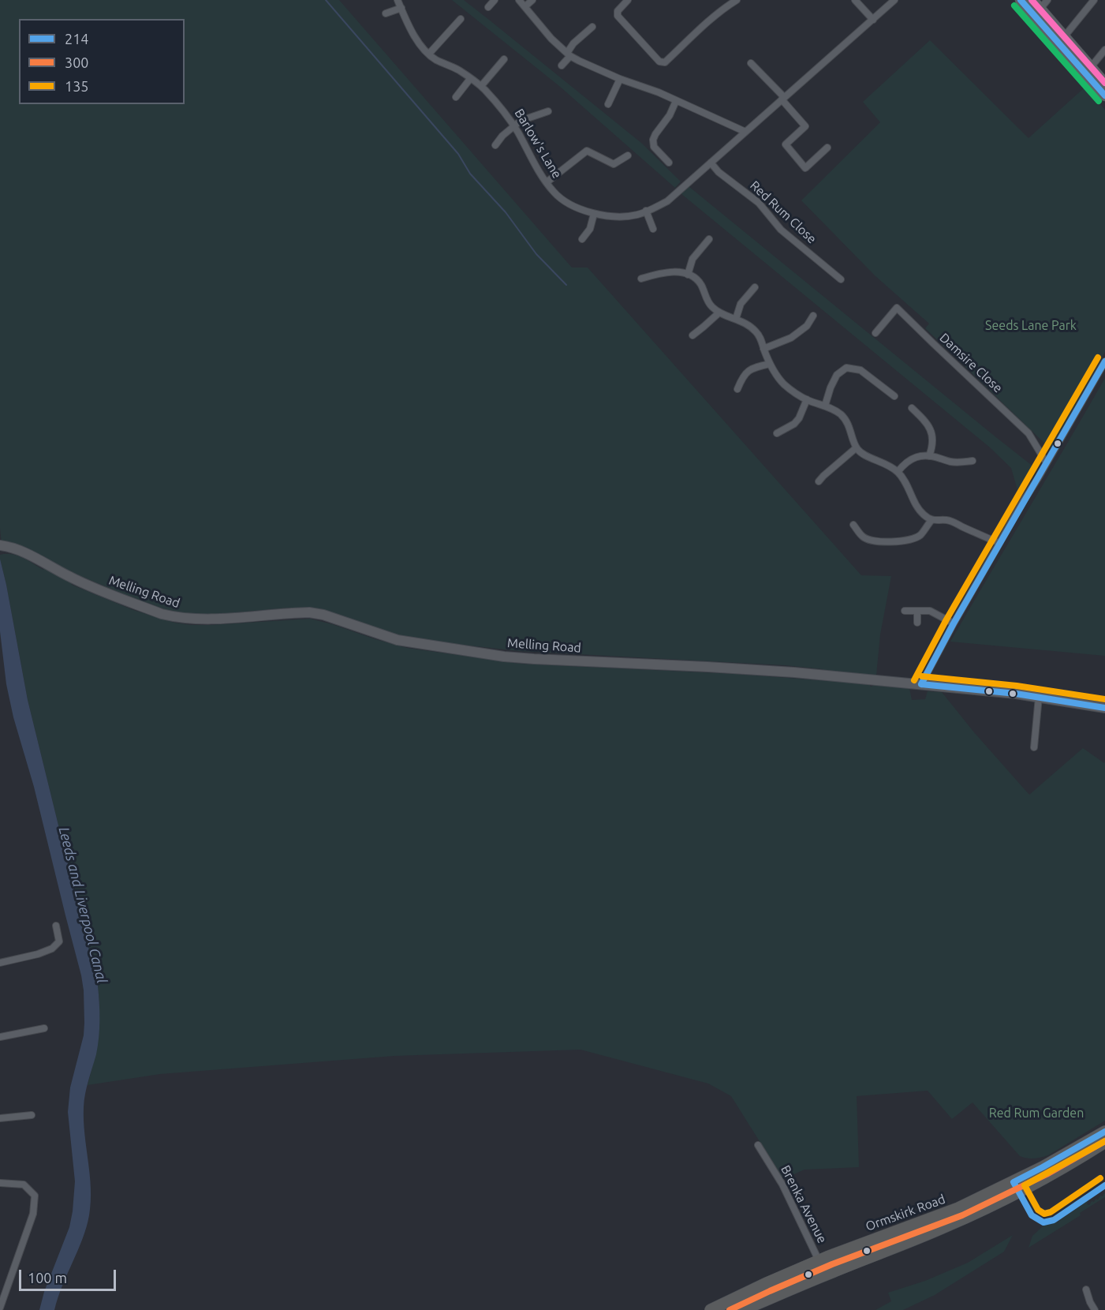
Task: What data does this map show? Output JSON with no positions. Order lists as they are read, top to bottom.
{
  "streets": {
    "highway": ["Ormskirk Road"],
    "street": [
      "Barlow's Lane",
      "Red Rum Close",
      "Damsire Close",
      "Melling Road",
      "Brenka Avenue"
    ]
  },
  "crossings": [
    ["Barlow's Lane", "Red Rum Close"],
    ["Brenka Avenue", "Ormskirk Road"]
  ],
  "water": ["Leeds and Liverpool Canal"],
  "parks": ["Seeds Lane Park", "Red Rum Garden"],
  "lines": ["transit line 214", "transit line 135", "transit line 300"],
  "legend": ["214", "300", "135"],
  "scale_bar": "100 m"
}
